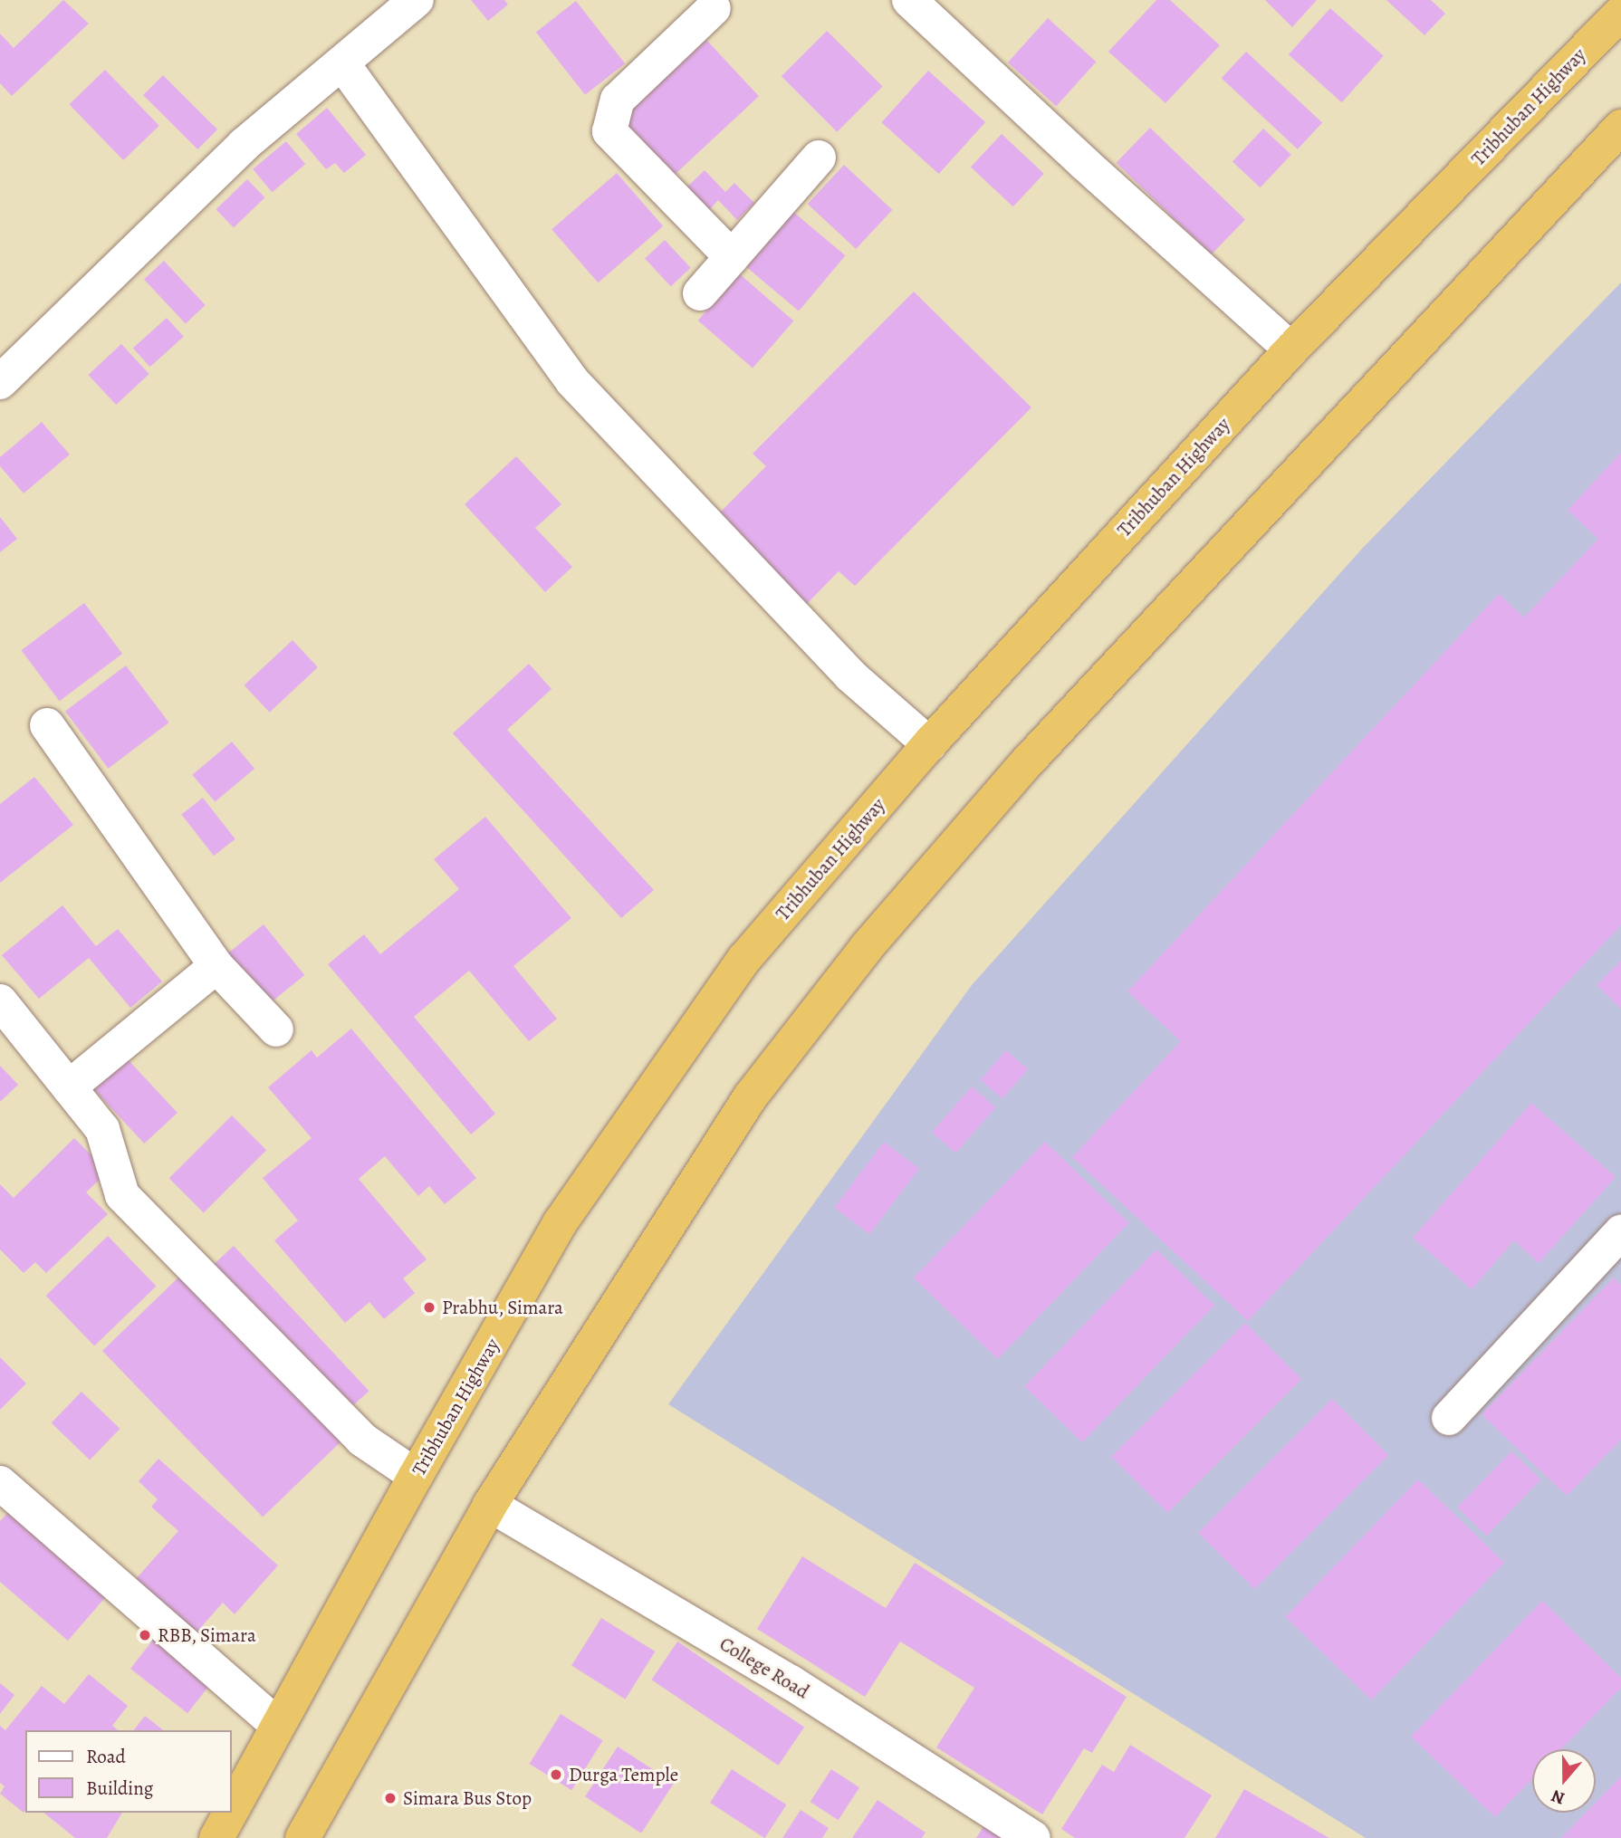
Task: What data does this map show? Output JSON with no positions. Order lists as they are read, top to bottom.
{
  "streets": {
    "highway": ["Tribhuban Highway"],
    "street": ["College Road"]
  },
  "places": [
    "Prabhu, Simara",
    "RBB, Simara",
    "Durga Temple",
    "Simara Bus Stop"
  ],
  "legend": ["Road", "Building"],
  "north": "bottom"
}
